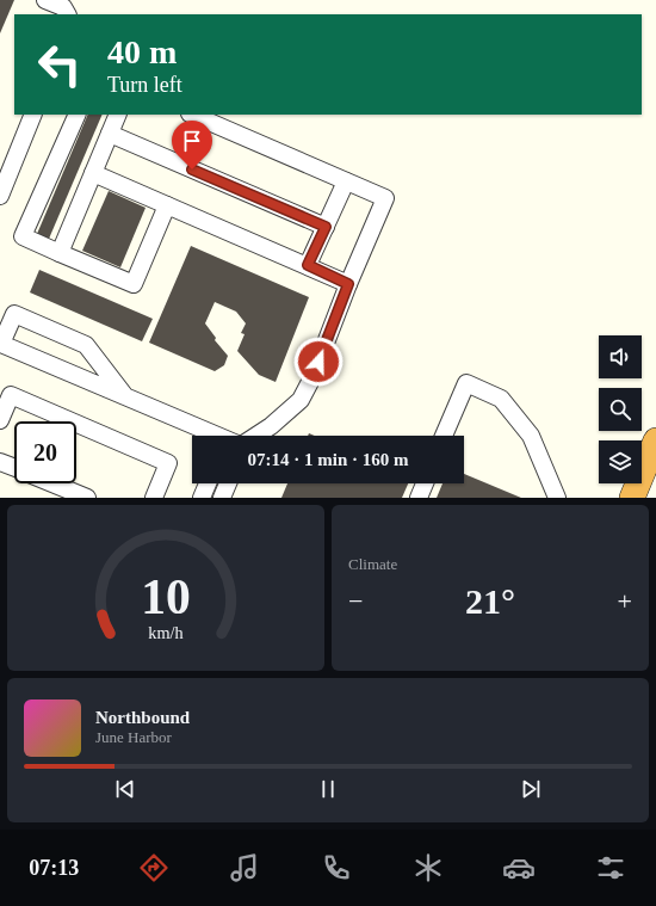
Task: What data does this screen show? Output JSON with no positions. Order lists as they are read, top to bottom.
{
  "page": {
    "turn": ["40 m", "Turn left"],
    "limit": "20",
    "trip": "07:14 · 1 min · 160 m",
    "tile": "Climate",
    "heat": ["−", "21°", "+"],
    "song": ["Northbound", "June Harbor"],
    "tabs": "07:13",
    "gauge": ["10", "km/h"]
  }
}
